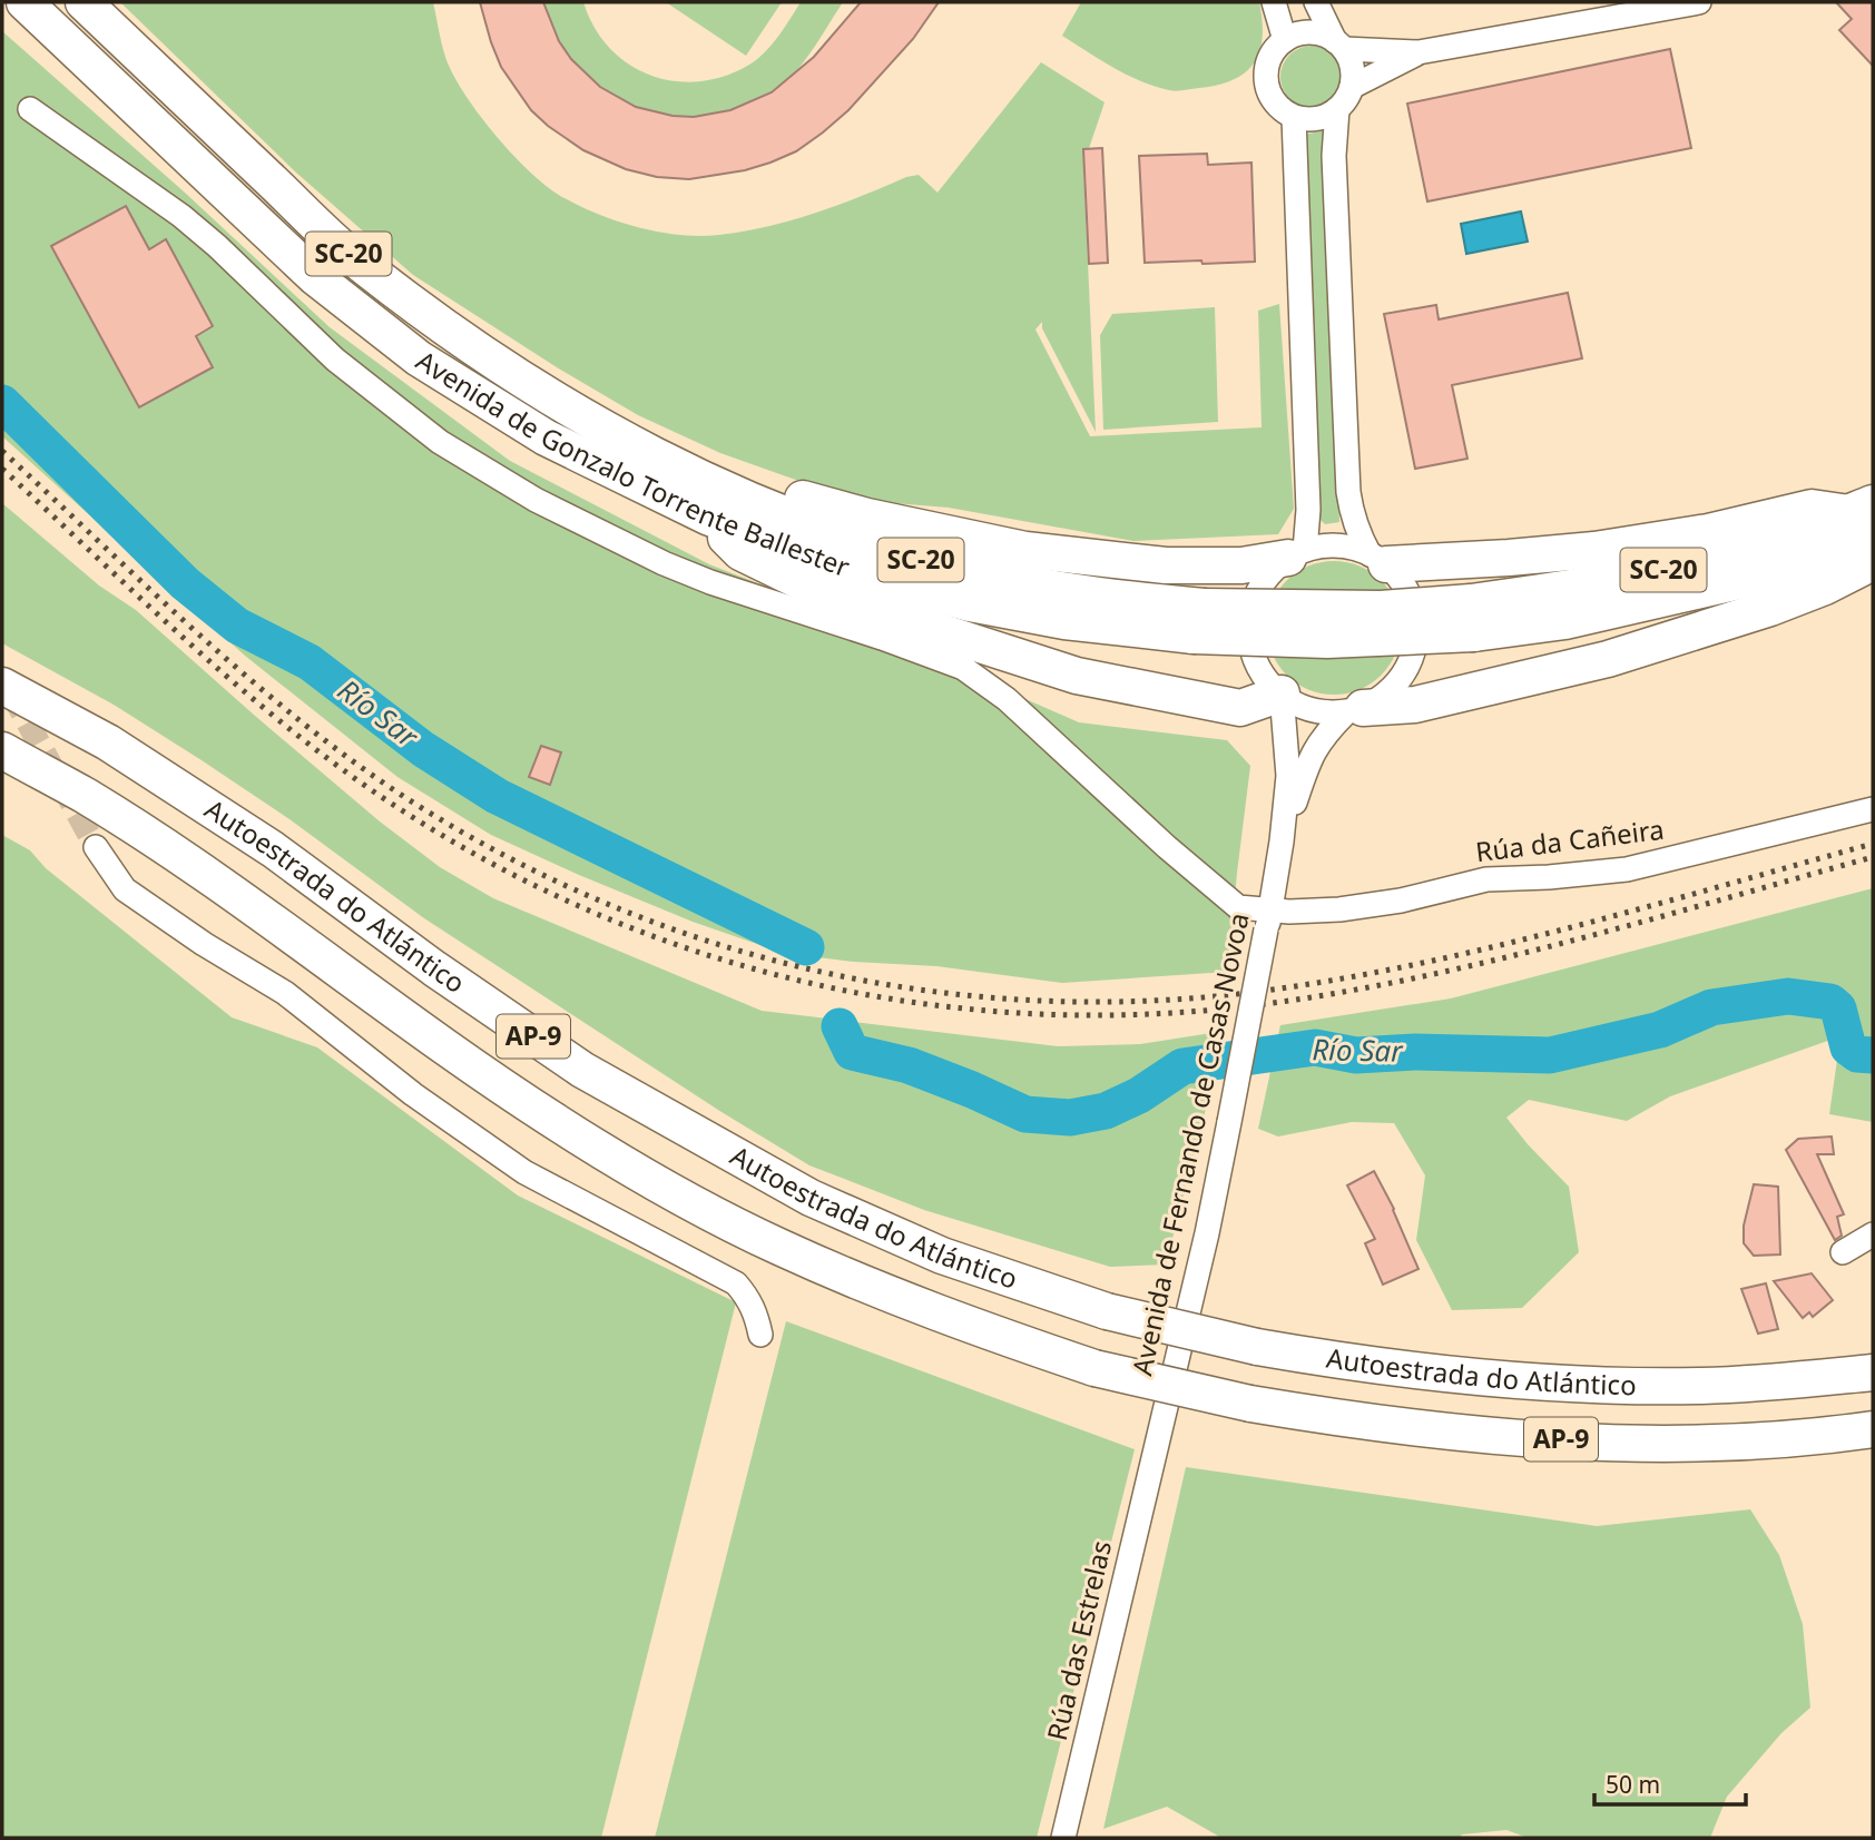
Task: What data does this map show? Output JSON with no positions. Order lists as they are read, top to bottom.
{
  "streets": {
    "highway": [
      "SC-20",
      "Avenida de Gonzalo Torrente Ballester",
      "Autoestrada do Atlántico",
      "AP-9"
    ],
    "street": ["Rúa da Cañeira", "Avenida de Fernando de Casas Novoa", "Rúa das Estrelas"]
  },
  "crossings": [
    ["Rúa da Cañeira", "Avenida de Fernando de Casas Novoa"],
    ["Avenida de Fernando de Casas Novoa", "Rúa das Estrelas"]
  ],
  "water": ["Río Sar"],
  "scale_bar": "50 m"
}
